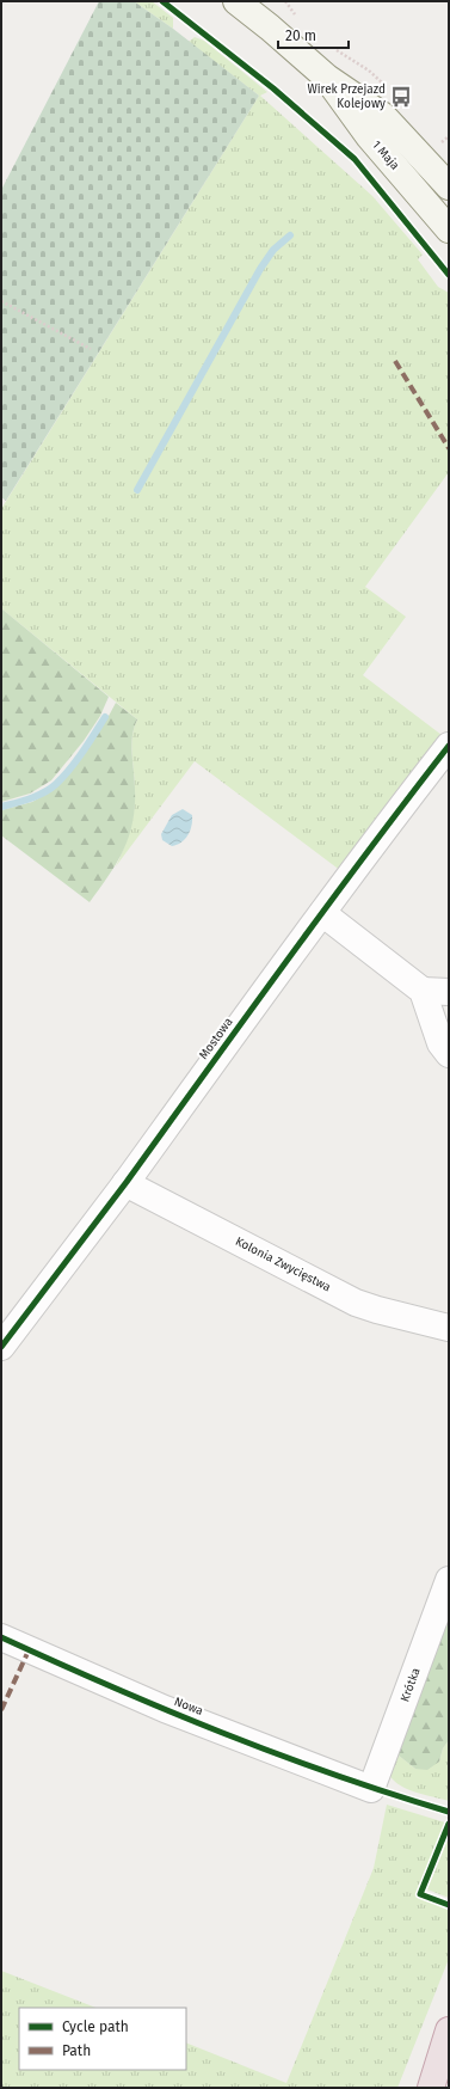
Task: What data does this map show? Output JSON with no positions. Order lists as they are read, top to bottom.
{
  "streets": {
    "main road": ["1 Maja"],
    "street": [
      "Mostowa",
      "Kolonia Zwycięstwa",
      "Krótka",
      "Nowa"
    ]
  },
  "crossings": [
    ["Mostowa", "Kolonia Zwycięstwa"],
    ["Krótka", "Nowa"]
  ],
  "places": {
    "bus stop": ["Wirek Przejazd Kolejowy"]
  },
  "legend": ["Cycle path", "Path"],
  "scale_bar": "20 m"
}
